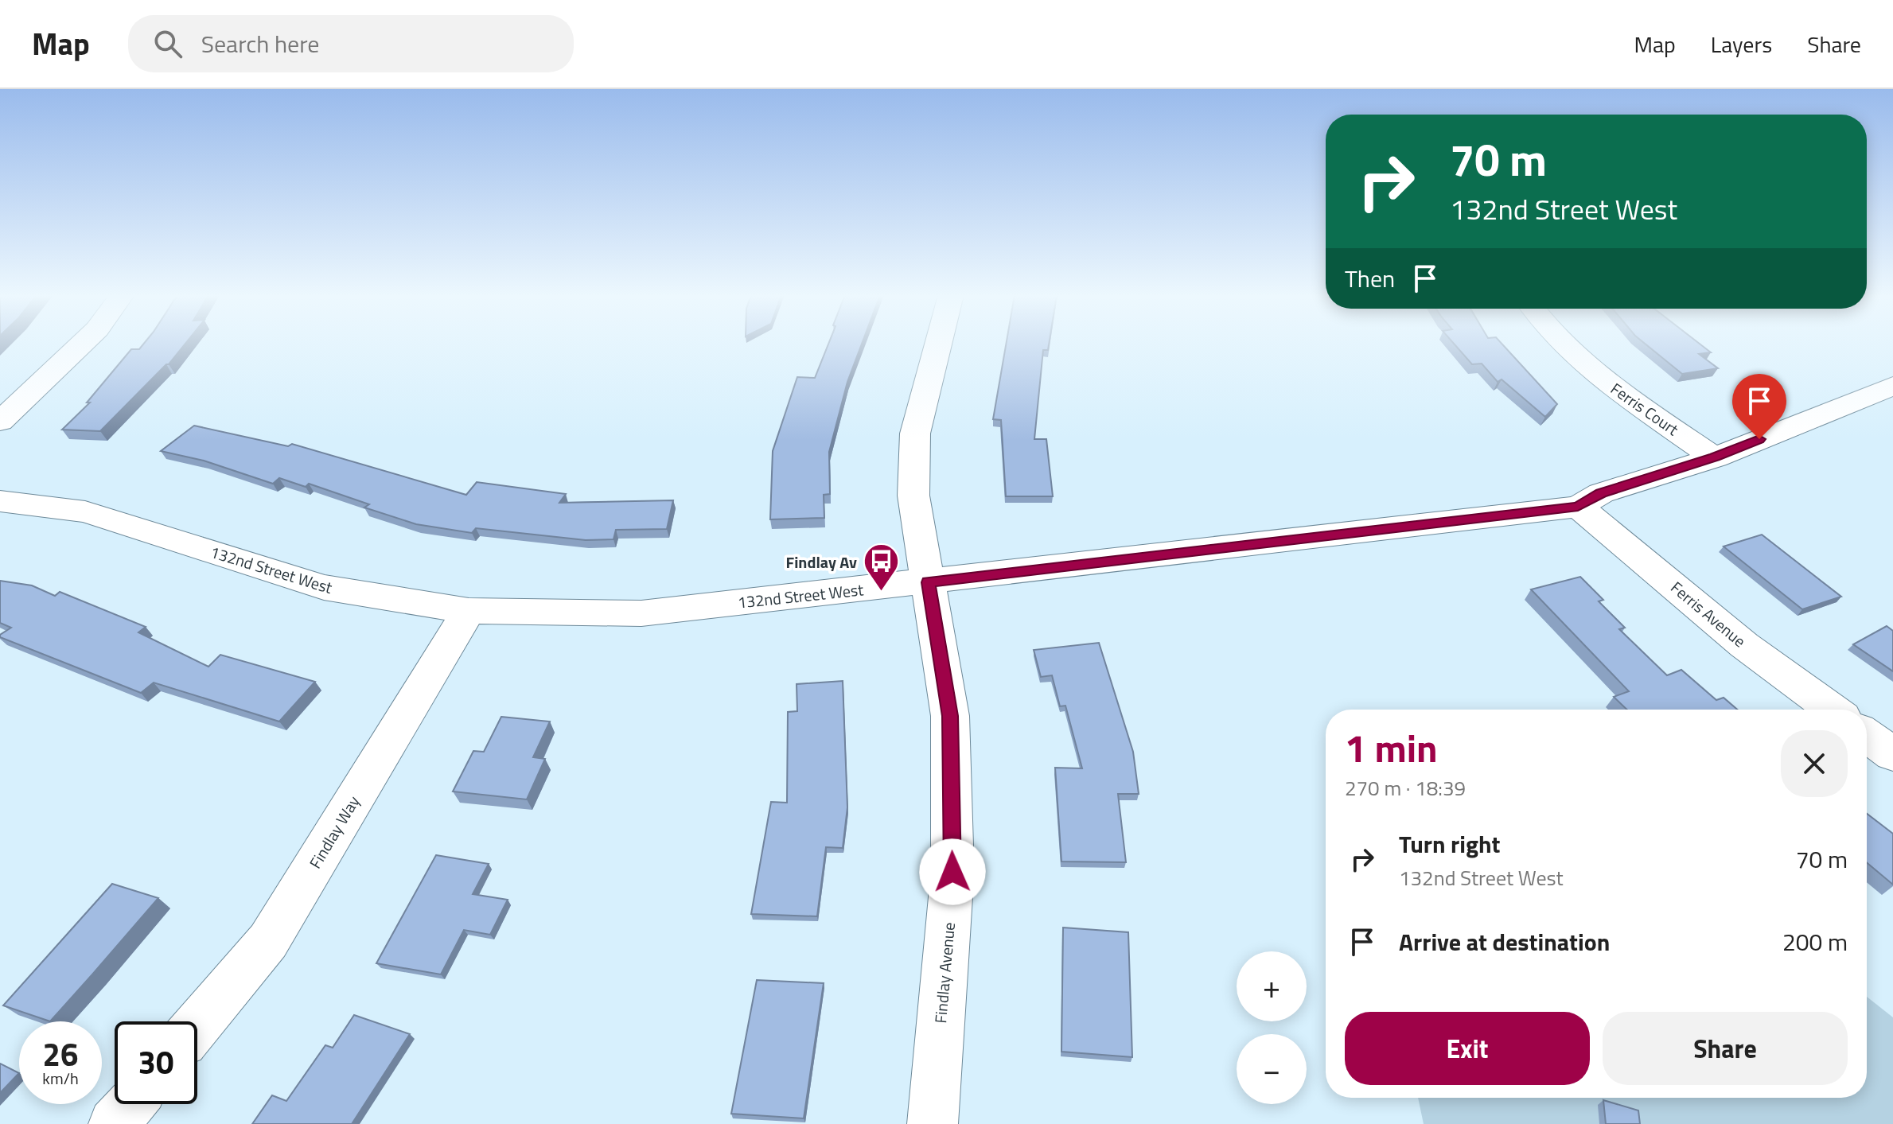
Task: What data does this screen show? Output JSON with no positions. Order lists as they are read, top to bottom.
{
  "streets": {
    "street": [
      "Ferris Court",
      "132nd Street West",
      "Ferris Avenue",
      "Findlay Way",
      "Findlay Avenue"
    ]
  },
  "crossings": [
    ["Ferris Court", "132nd Street West"],
    ["132nd Street West", "Ferris Avenue"],
    ["132nd Street West", "Findlay Way"],
    ["132nd Street West", "Findlay Avenue"]
  ],
  "places": {
    "bus stop": ["Findlay Av"]
  },
  "page": {
    "header": "Map",
    "search": "Search here",
    "nav": ["Map", "Layers", "Share"],
    "turn": ["70 m", "132nd Street West"],
    "then": "Then",
    "heading": ["1 min", "270 m · 18:39"],
    "list": [
      {
        "name": "Turn right",
        "note": "132nd Street West",
        "value": "70 m"
      },
      {
        "name": "Arrive at destination",
        "value": "200 m"
      }
    ],
    "map_buttons": ["+", "−"],
    "buttons": ["Exit", "Share"],
    "speed": "26 km/h",
    "limit": "30"
  }
}
